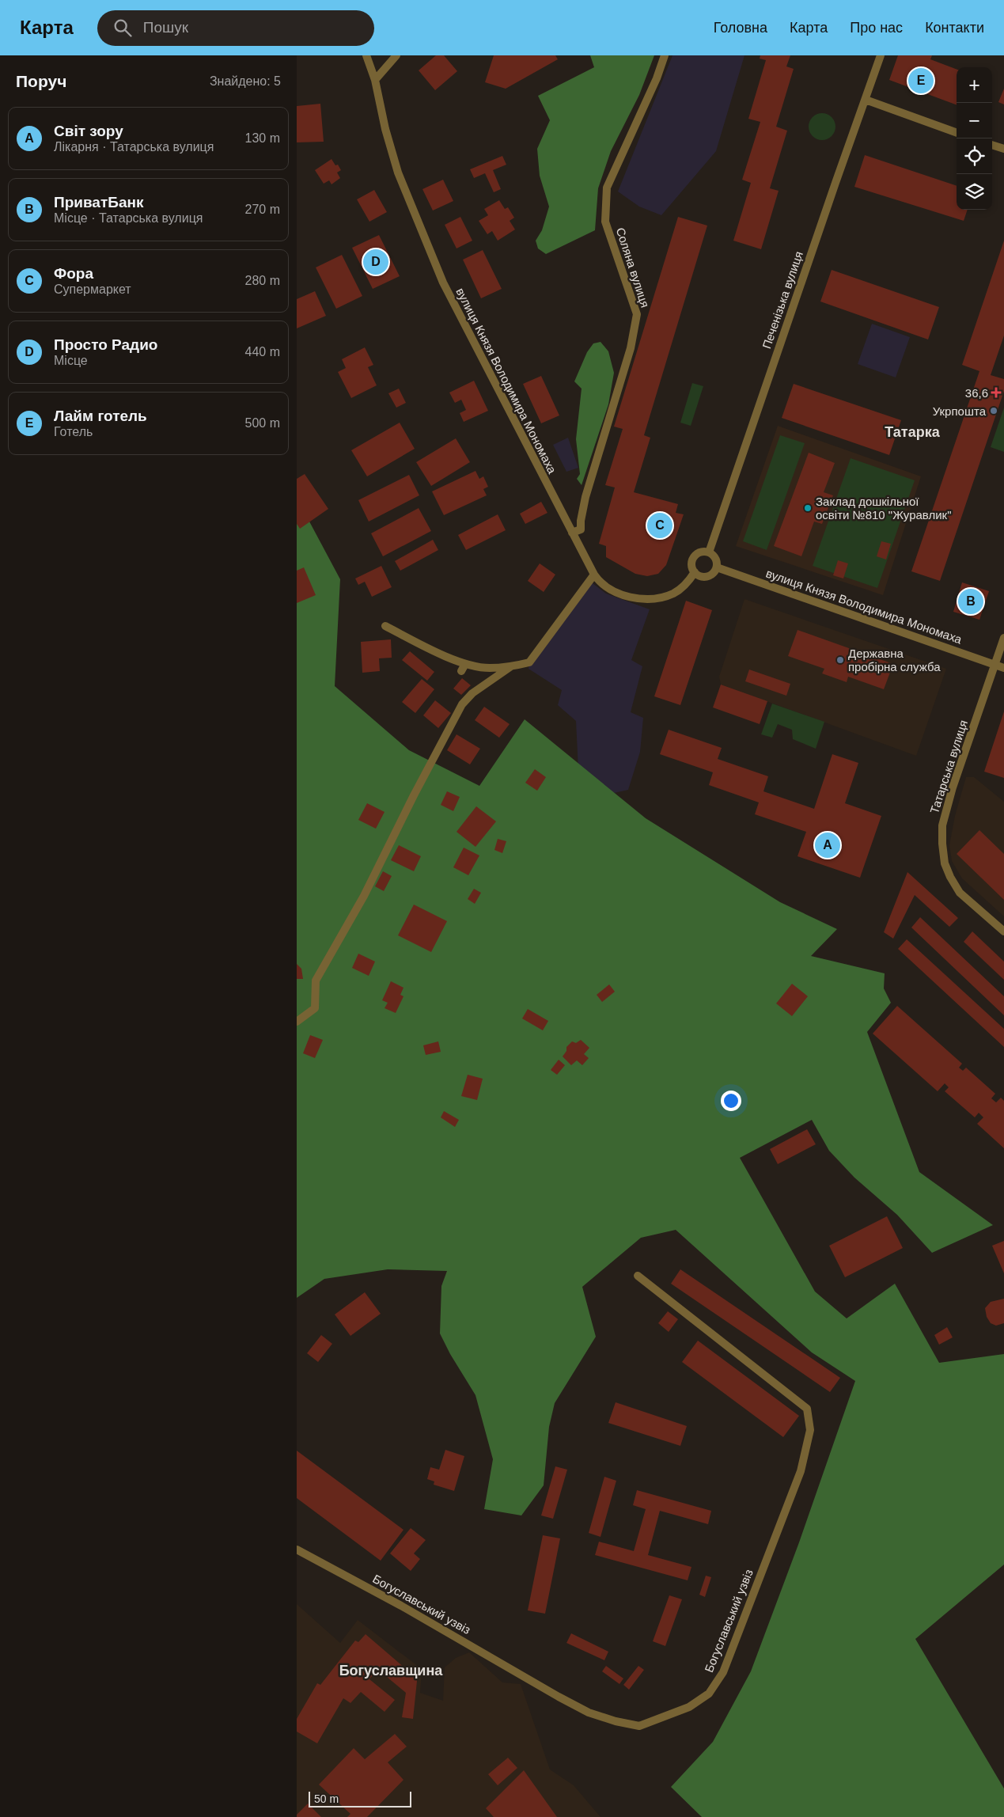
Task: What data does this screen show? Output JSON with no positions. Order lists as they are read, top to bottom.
{
  "streets": {
    "street": [
      "Соляна вулиця",
      "Печенізька вулиця",
      "вулиця Князя Володимира Мономаха",
      "Татарська вулиця",
      "Богуславський узвіз"
    ]
  },
  "crossings": [
    ["Соляна вулиця", "вулиця Князя Володимира Мономаха"],
    ["Печенізька вулиця", "вулиця Князя Володимира Мономаха"],
    ["вулиця Князя Володимира Мономаха", "Татарська вулиця"]
  ],
  "districts": ["Татарка", "Богуславщина"],
  "places": {
    "health": ["36,6"],
    "other": ["Укрпошта", "Заклад дошкільної освіти №810 \"Журавлик\"", "Державна пробірна служба"]
  },
  "scale_bar": "50 m",
  "page": {
    "header": "Карта",
    "search": "Пошук",
    "nav": [
      "Головна",
      "Карта",
      "Про нас",
      "Контакти"
    ],
    "heading": ["Поруч", "Знайдено: 5"],
    "pins": [
      "E",
      "D",
      "C",
      "B",
      "A"
    ],
    "map_buttons": ["+", "−"],
    "list": [
      {
        "mark": "A",
        "name": "Світ зору",
        "note": "Лікарня · Татарська вулиця",
        "value": "130 m"
      },
      {
        "mark": "B",
        "name": "ПриватБанк",
        "note": "Місце · Татарська вулиця",
        "value": "270 m"
      },
      {
        "mark": "C",
        "name": "Фора",
        "note": "Супермаркет",
        "value": "280 m"
      },
      {
        "mark": "D",
        "name": "Просто Радио",
        "note": "Місце",
        "value": "440 m"
      },
      {
        "mark": "E",
        "name": "Лайм готель",
        "note": "Готель",
        "value": "500 m"
      }
    ],
    "scale": "50 m"
  }
}
